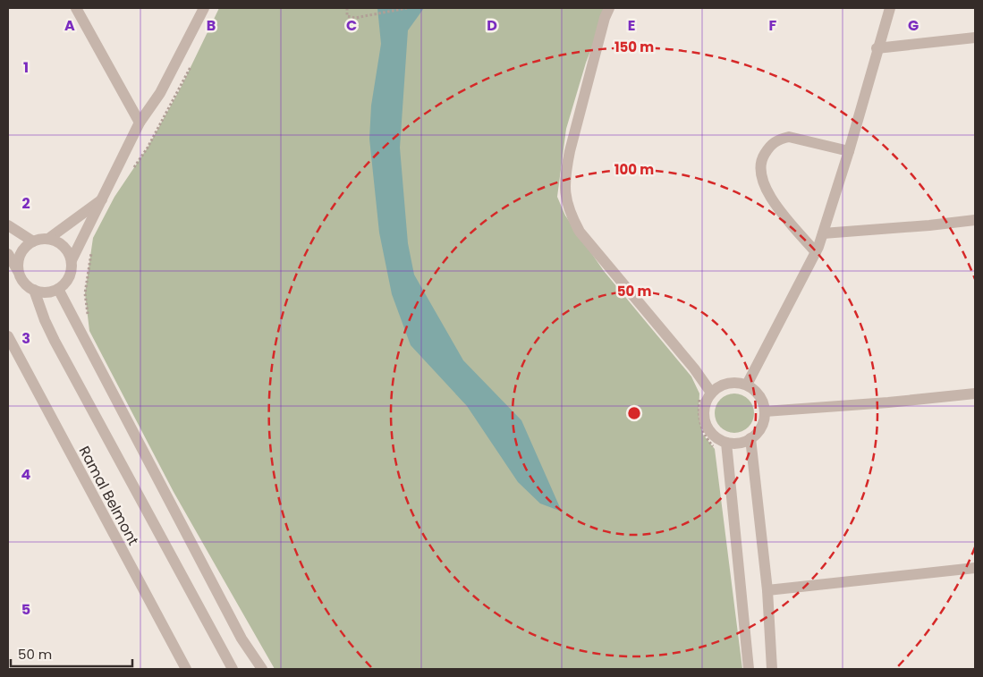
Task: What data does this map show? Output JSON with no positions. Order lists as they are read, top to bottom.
{
  "streets": {
    "street": ["Ramal Belmont"]
  },
  "scale_bar": "50 m",
  "grid": {
    "columns": [
      "A",
      "B",
      "C",
      "D",
      "E",
      "F",
      "G"
    ],
    "rows": [
      "1",
      "2",
      "3",
      "4",
      "5"
    ]
  },
  "rings": ["150 m", "100 m", "50 m"]
}
